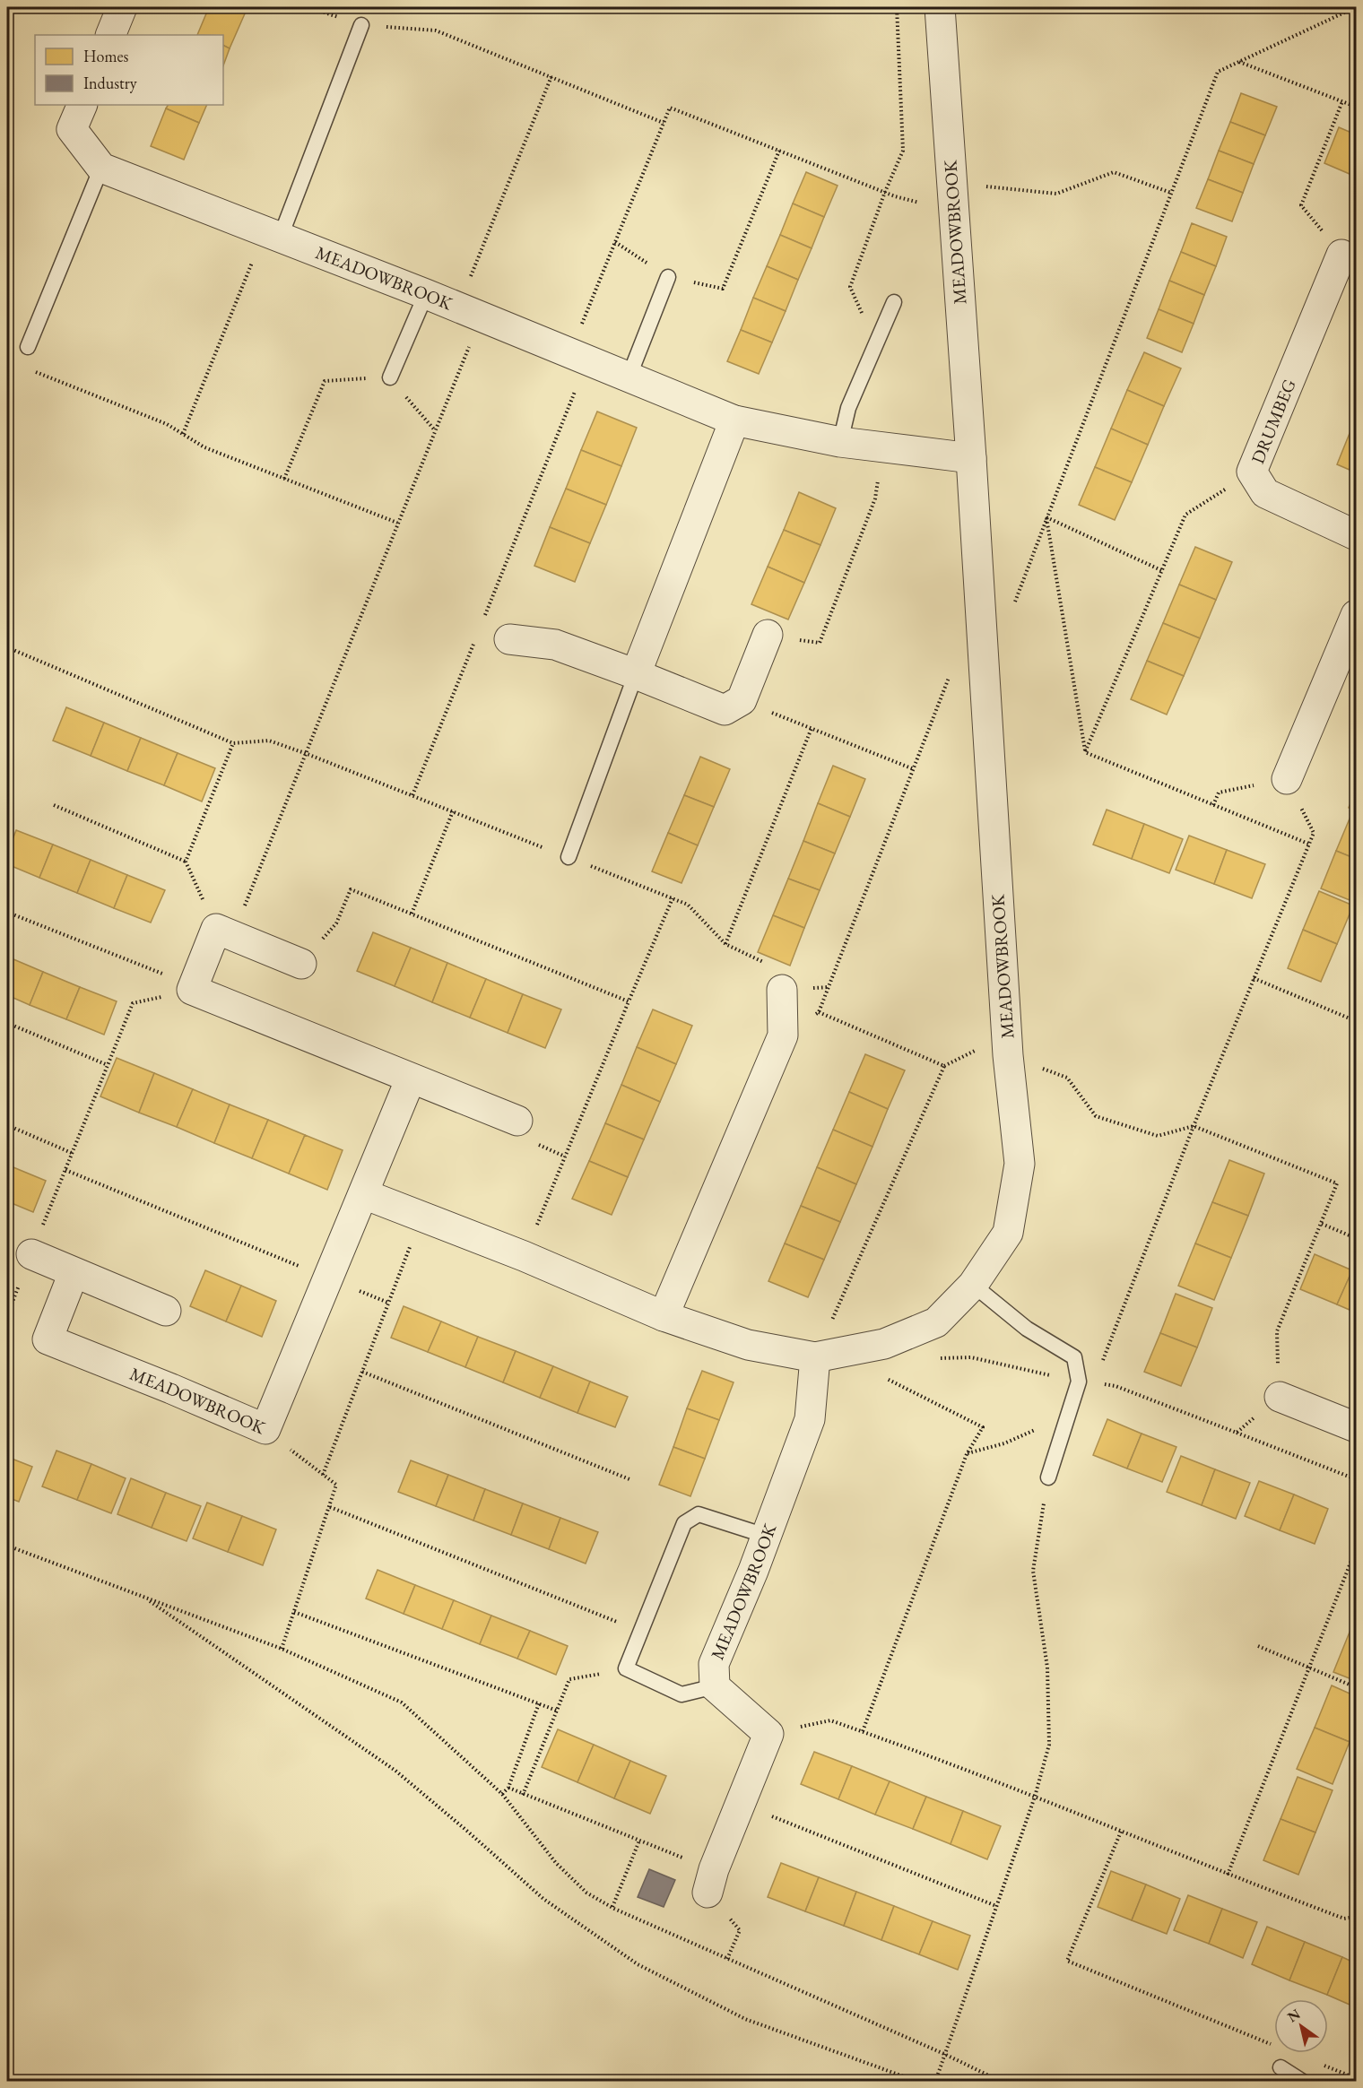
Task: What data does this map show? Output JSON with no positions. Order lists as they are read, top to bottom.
{
  "streets": {
    "street": ["MEADOWBROOK", "DRUMBEG"]
  },
  "legend": ["Homes", "Industry"],
  "north": "top left"
}
